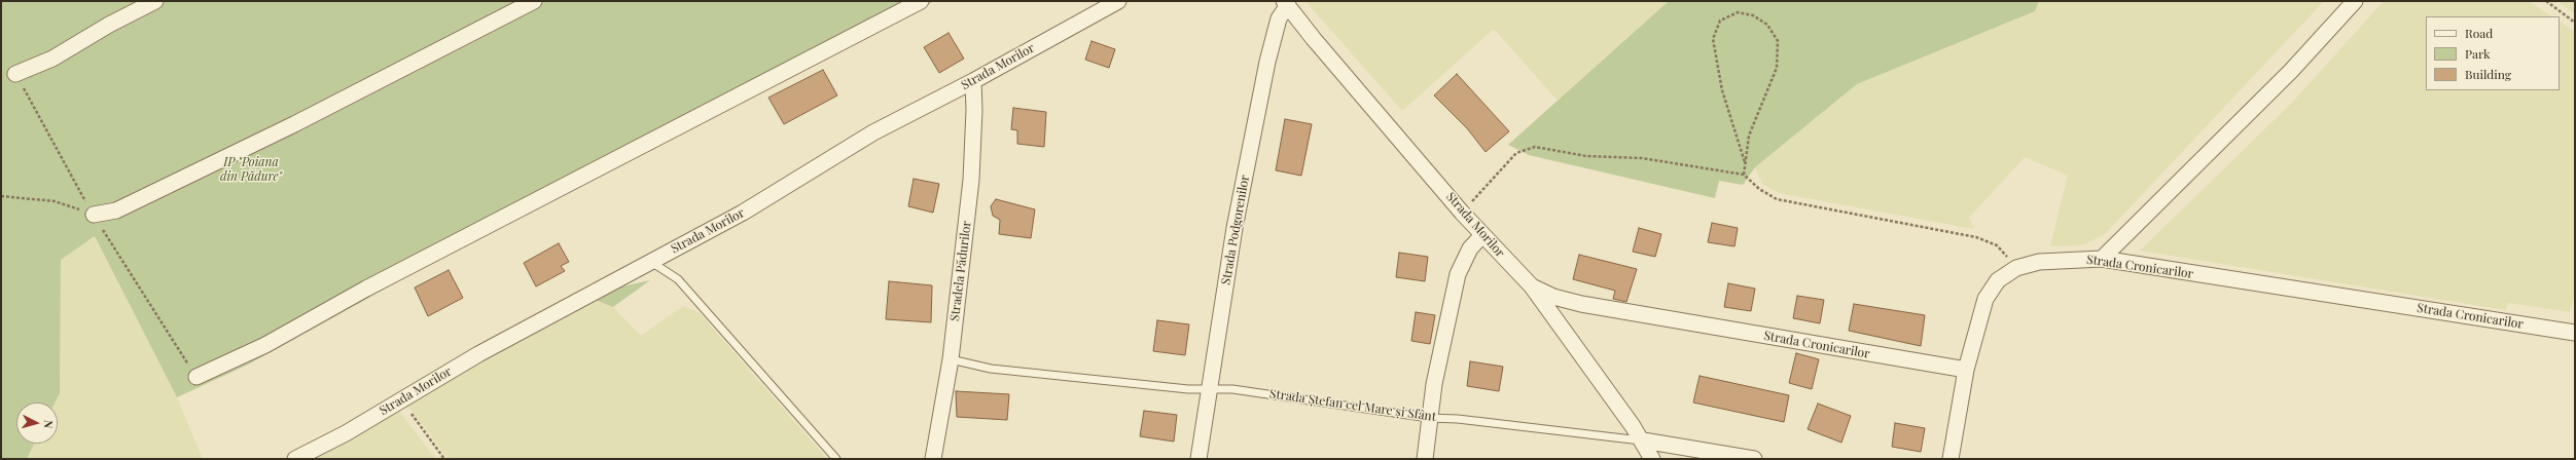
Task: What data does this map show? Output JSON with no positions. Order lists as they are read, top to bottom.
{
  "streets": {
    "street": [
      "Strada Morilor",
      "Strada Podgorenilor",
      "Strada Cronicarilor",
      "Stradela Pădurilor",
      "Strada Ștefan cel Mare și Sfânt"
    ]
  },
  "crossings": [
    ["Strada Morilor", "Strada Podgorenilor"],
    ["Strada Morilor", "Strada Cronicarilor"],
    ["Strada Morilor", "Stradela Pădurilor"],
    ["Strada Morilor", "Strada Ștefan cel Mare și Sfânt"],
    ["Strada Podgorenilor", "Strada Ștefan cel Mare și Sfânt"],
    ["Stradela Pădurilor", "Strada Ștefan cel Mare și Sfânt"]
  ],
  "parks": ["IP \"Poiana din Pădure\""],
  "legend": ["Road", "Park", "Building"],
  "north": "right"
}
